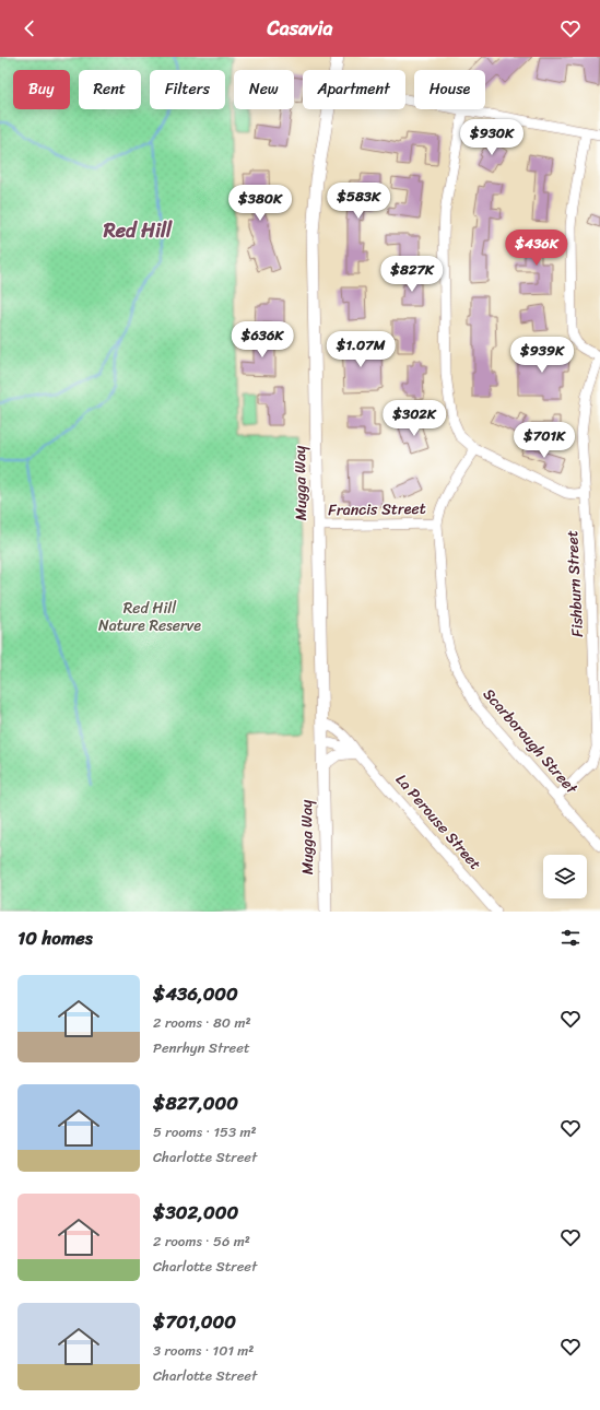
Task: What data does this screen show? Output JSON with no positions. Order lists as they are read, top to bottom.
{
  "streets": {
    "main road": ["Mugga Way"],
    "street": [
      "Francis Street",
      "Fishburn Street",
      "Scarborough Street",
      "La Perouse Street"
    ]
  },
  "crossings": [
    ["Mugga Way", "Francis Street"],
    ["Mugga Way", "La Perouse Street"],
    ["Francis Street", "Scarborough Street"],
    ["Fishburn Street", "Scarborough Street"]
  ],
  "districts": ["Red Hill"],
  "parks": ["Red Hill Nature Reserve"],
  "page": {
    "header": "Casavia",
    "chip": [
      "Buy",
      "Rent",
      "Filters",
      "New",
      "Apartment",
      "House"
    ],
    "price": [
      "$930K",
      "$583K",
      "$380K",
      "$436K",
      "$827K",
      "$636K",
      "$1.07M",
      "$939K",
      "$302K",
      "$701K"
    ],
    "heading": "10 homes",
    "list": [
      {
        "name": "$436,000",
        "note": "2 rooms · 80 m² · Penrhyn Street"
      },
      {
        "name": "$827,000",
        "note": "5 rooms · 153 m² · Charlotte Street"
      },
      {
        "name": "$302,000",
        "note": "2 rooms · 56 m² · Charlotte Street"
      },
      {
        "name": "$701,000",
        "note": "3 rooms · 101 m² · Charlotte Street"
      }
    ]
  }
}
